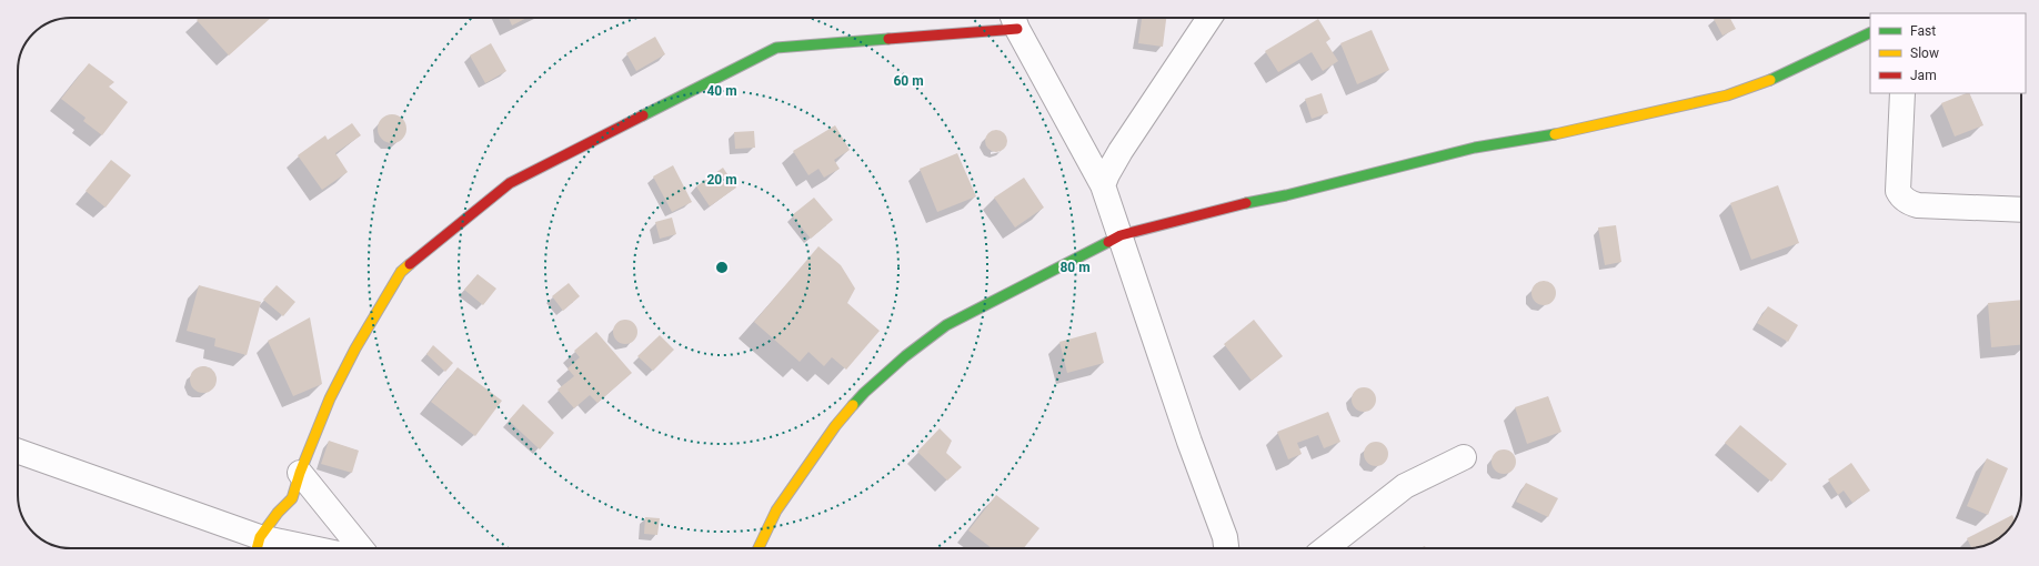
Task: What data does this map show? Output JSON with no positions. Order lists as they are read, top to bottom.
{
  "legend": ["Fast", "Slow", "Jam"],
  "rings": [
    "60 m",
    "40 m",
    "20 m",
    "80 m"
  ]
}
